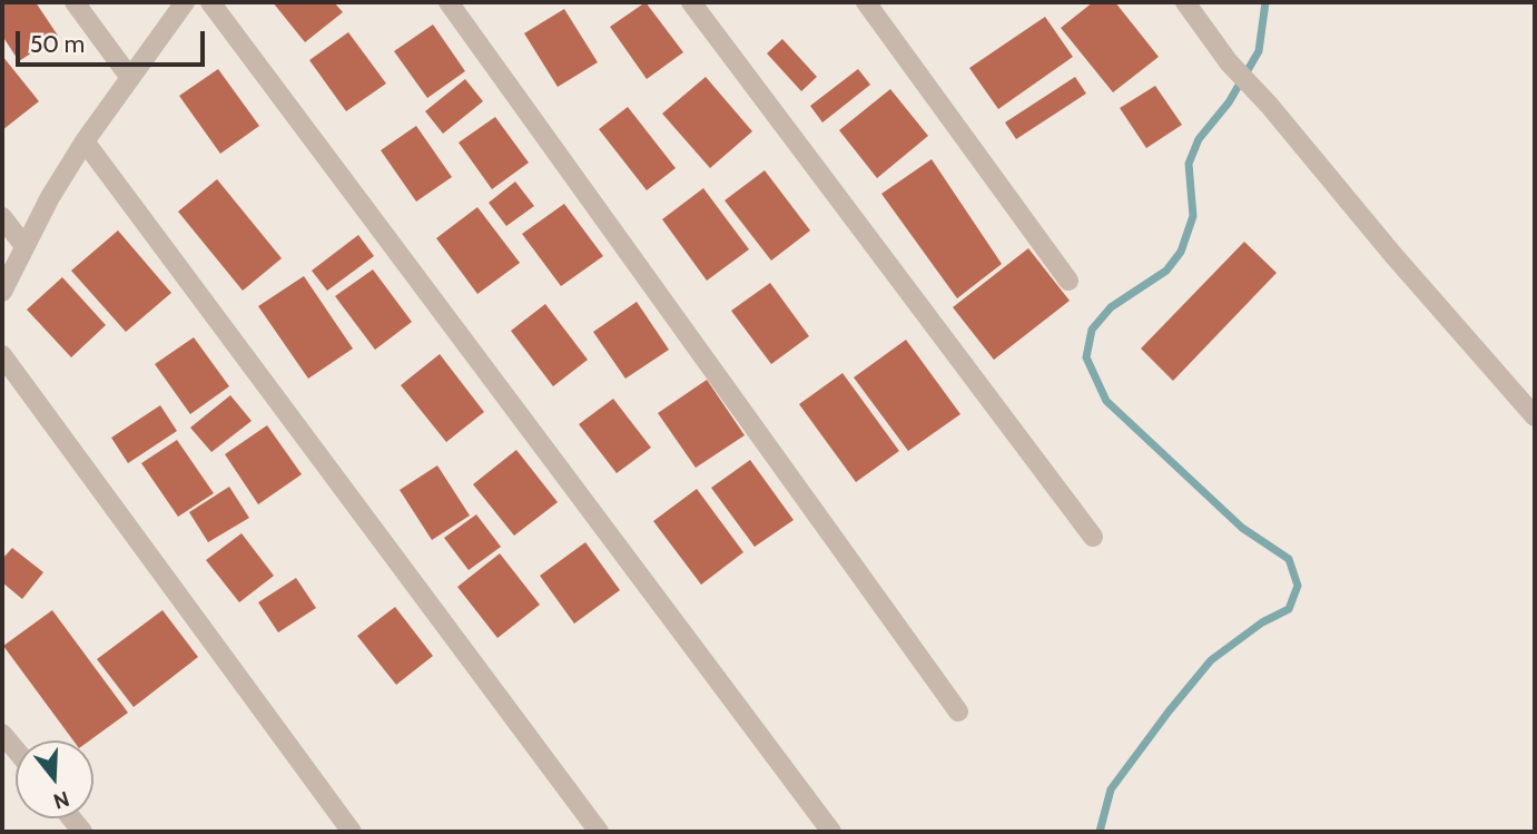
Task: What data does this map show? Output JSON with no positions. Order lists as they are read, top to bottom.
{
  "scale_bar": "50 m",
  "north": "bottom"
}
